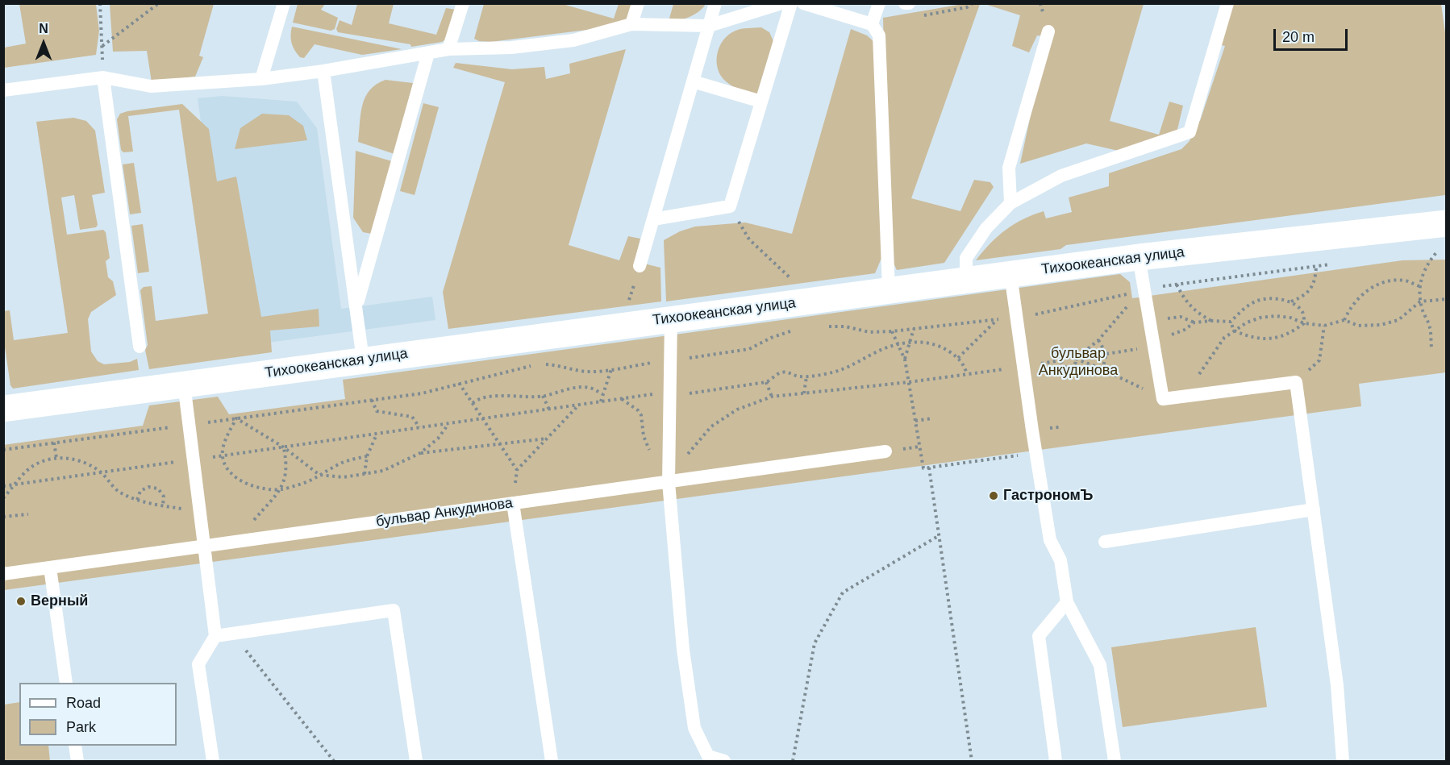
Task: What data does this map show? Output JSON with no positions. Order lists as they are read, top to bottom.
{
  "streets": {
    "street": ["Тихоокеанская улица"],
    "lane": ["бульвар Анкудинова"]
  },
  "parks": ["бульвар Анкудинова"],
  "places": ["ГастрономЪ", "Верный"],
  "legend": ["Road", "Park"],
  "scale_bar": "20 m",
  "north": "top"
}
